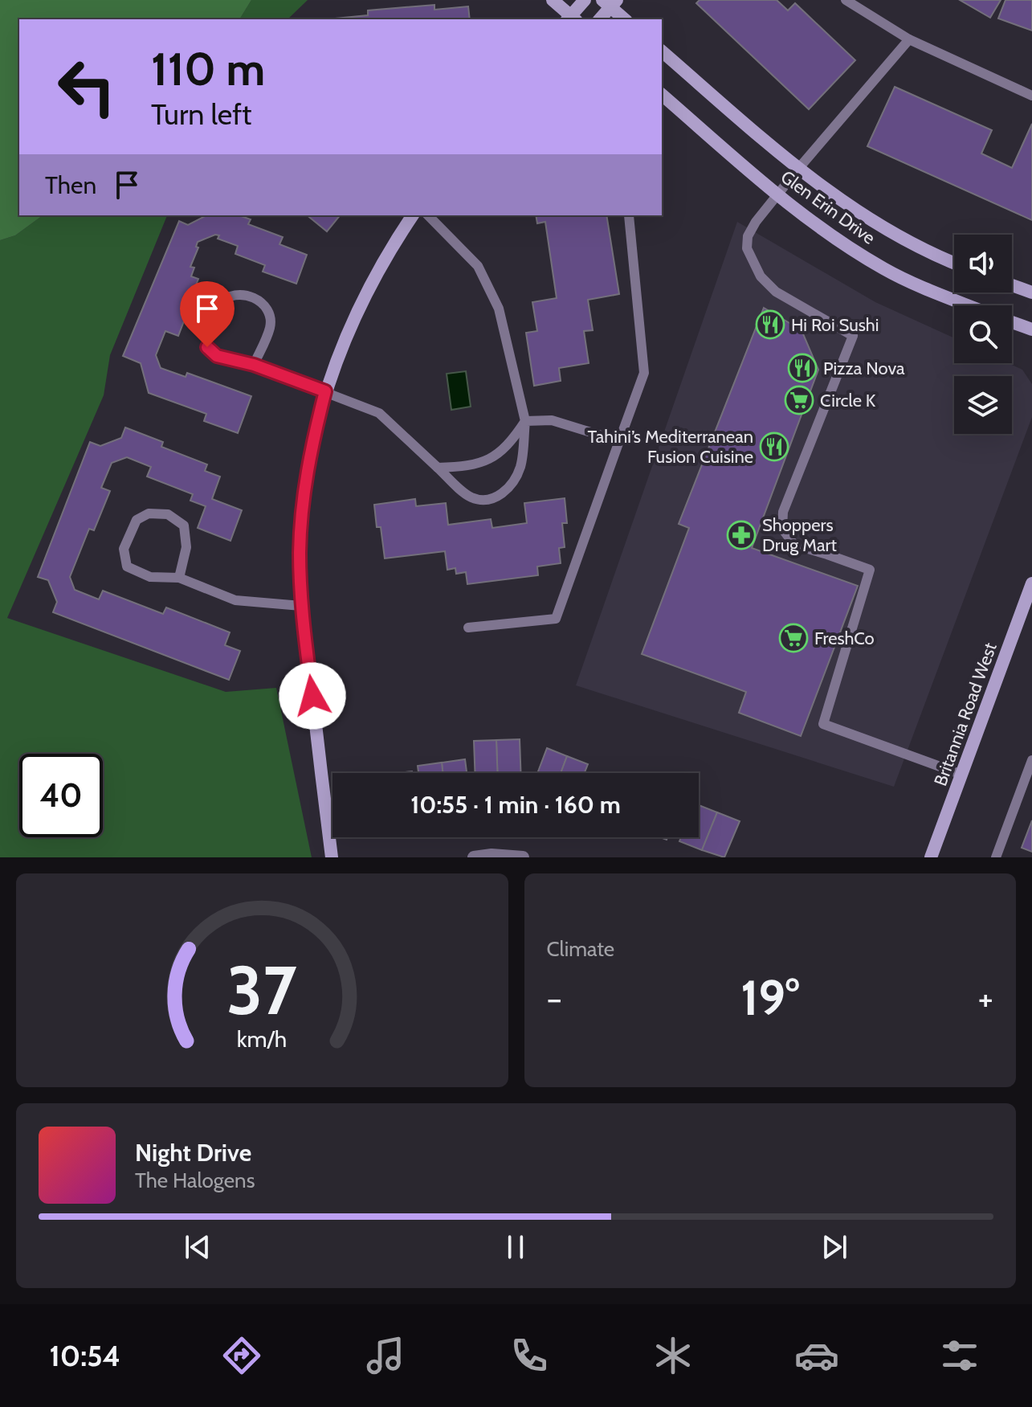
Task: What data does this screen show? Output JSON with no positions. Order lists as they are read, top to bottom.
{
  "streets": {
    "street": ["Glen Erin Drive", "Britannia Road West"]
  },
  "places": {
    "restaurant": ["Hi Roi Sushi", "Pizza Nova", "Tahini’s Mediterranean Fusion Cuisine"],
    "supermarket": ["Circle K", "FreshCo"],
    "pharmacy": ["Shoppers Drug Mart"]
  },
  "page": {
    "turn": ["110 m", "Turn left"],
    "then": "Then",
    "limit": "40",
    "trip": "10:55 · 1 min · 160 m",
    "tile": "Climate",
    "heat": ["−", "19°", "+"],
    "song": ["Night Drive", "The Halogens"],
    "tabs": "10:54",
    "gauge": ["37", "km/h"]
  }
}
